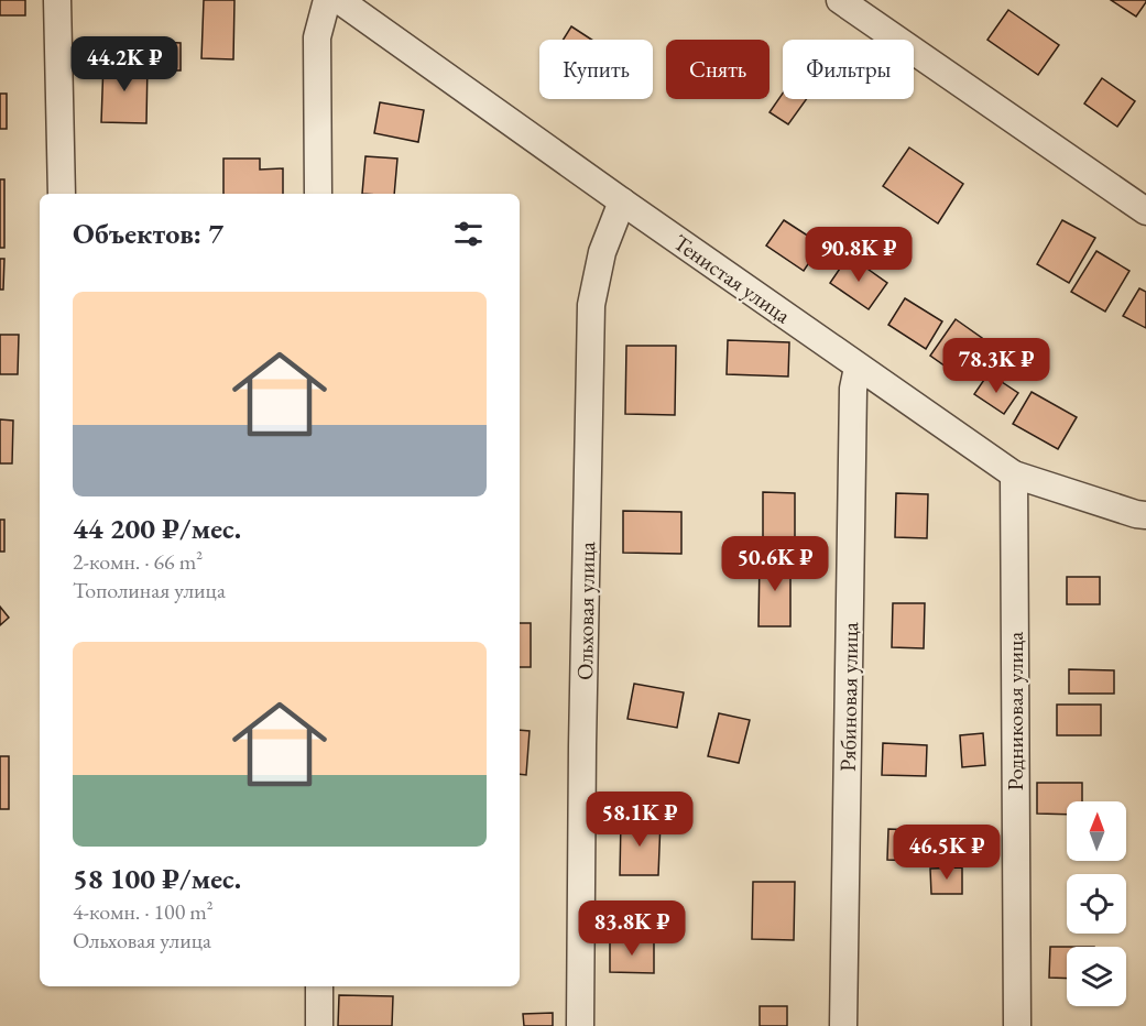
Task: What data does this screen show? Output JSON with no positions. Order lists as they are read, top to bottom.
{
  "streets": {
    "street": [
      "Тенистая улица",
      "Ольховая улица",
      "Рябиновая улица",
      "Родниковая улица"
    ]
  },
  "crossings": [
    ["Тенистая улица", "Ольховая улица"],
    ["Тенистая улица", "Рябиновая улица"],
    ["Тенистая улица", "Родниковая улица"]
  ],
  "north": "top",
  "page": {
    "price": [
      "44.2K ₽",
      "90.8K ₽",
      "78.3K ₽",
      "50.6K ₽",
      "58.1K ₽",
      "46.5K ₽",
      "83.8K ₽"
    ],
    "chip": ["Купить", "Снять", "Фильтры"],
    "heading": "Объектов: 7",
    "list": [
      {
        "name": "44 200 ₽/мес.",
        "note": "2-комн. · 66 m² · Тополиная улица"
      },
      {
        "name": "58 100 ₽/мес.",
        "note": "4-комн. · 100 m² · Ольховая улица"
      }
    ]
  }
}
